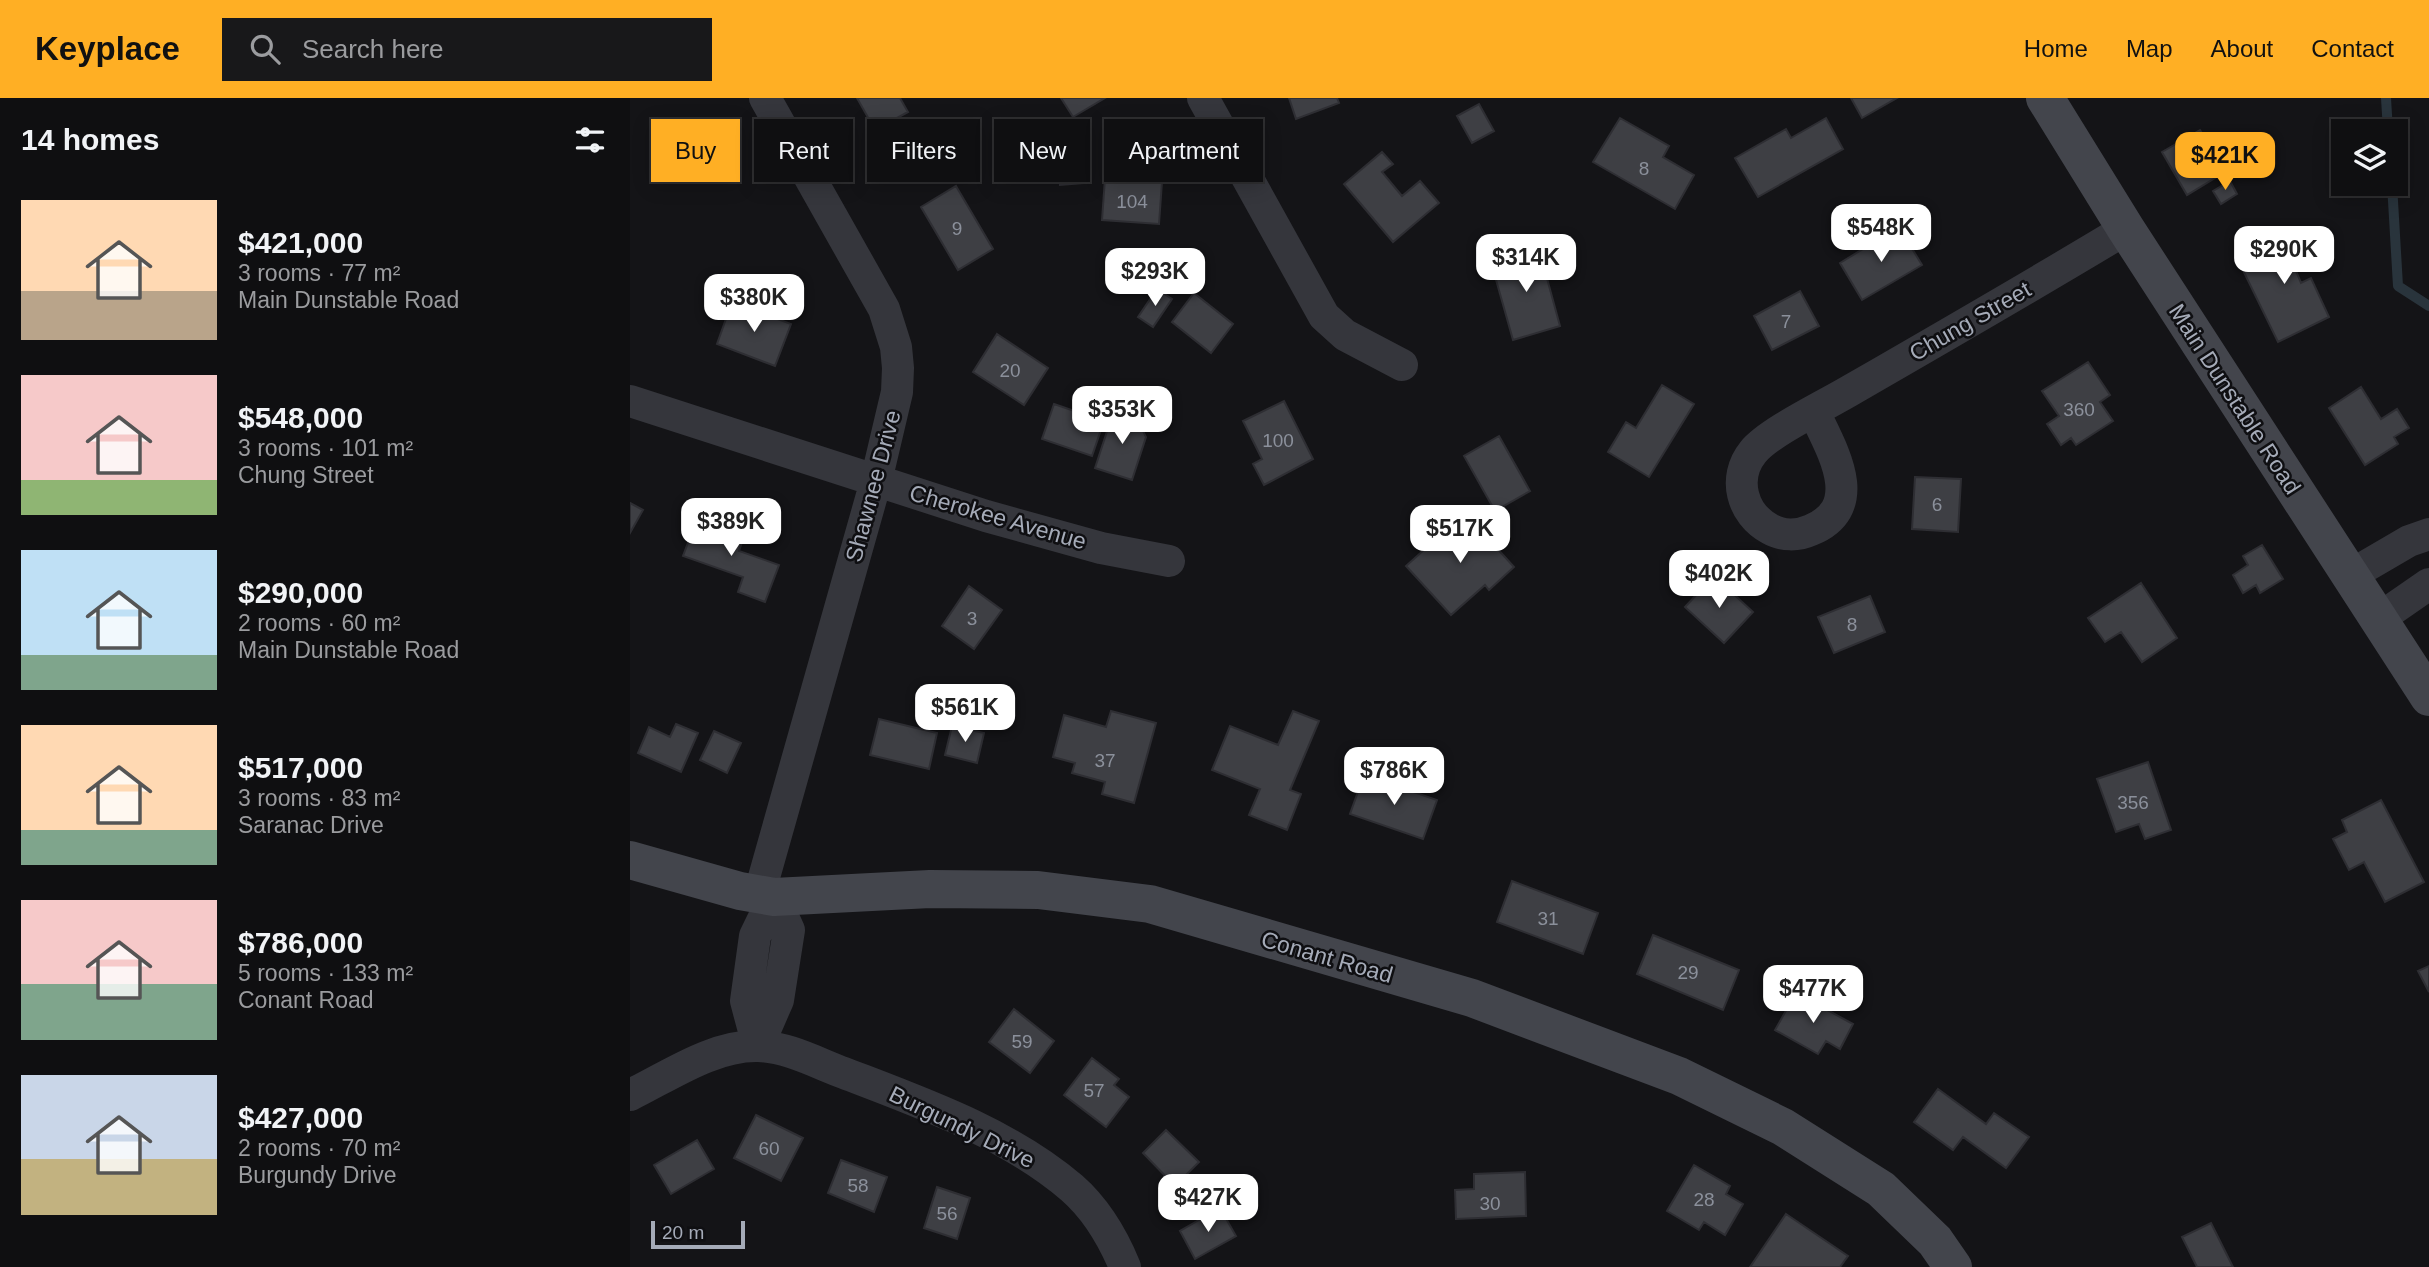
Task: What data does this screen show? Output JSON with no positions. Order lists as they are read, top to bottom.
{
  "streets": {
    "street": [
      "Chung Street",
      "Main Dunstable Road",
      "Shawnee Drive",
      "Cherokee Avenue",
      "Conant Road",
      "Burgundy Drive"
    ]
  },
  "crossings": [
    ["Chung Street", "Main Dunstable Road"],
    ["Shawnee Drive", "Cherokee Avenue"],
    ["Shawnee Drive", "Conant Road"]
  ],
  "house_numbers": [
    "8",
    "104",
    "9",
    "7",
    "20",
    "360",
    "100",
    "6",
    "3",
    "8",
    "37",
    "356",
    "31",
    "29",
    "59",
    "57",
    "60",
    "58",
    "28",
    "30",
    "56"
  ],
  "scale_bar": "20 m",
  "page": {
    "header": "Keyplace",
    "search": "Search here",
    "nav": [
      "Home",
      "Map",
      "About",
      "Contact"
    ],
    "heading": "14 homes",
    "chip": [
      "Buy",
      "Rent",
      "Filters",
      "New",
      "Apartment"
    ],
    "price": [
      "$421K",
      "$548K",
      "$290K",
      "$314K",
      "$293K",
      "$380K",
      "$353K",
      "$389K",
      "$517K",
      "$402K",
      "$561K",
      "$786K",
      "$477K",
      "$427K"
    ],
    "list": [
      {
        "name": "$421,000",
        "note": "3 rooms · 77 m² · Main Dunstable Road"
      },
      {
        "name": "$548,000",
        "note": "3 rooms · 101 m² · Chung Street"
      },
      {
        "name": "$290,000",
        "note": "2 rooms · 60 m² · Main Dunstable Road"
      },
      {
        "name": "$517,000",
        "note": "3 rooms · 83 m² · Saranac Drive"
      },
      {
        "name": "$786,000",
        "note": "5 rooms · 133 m² · Conant Road"
      },
      {
        "name": "$427,000",
        "note": "2 rooms · 70 m² · Burgundy Drive"
      }
    ],
    "scale": "20 m"
  }
}
